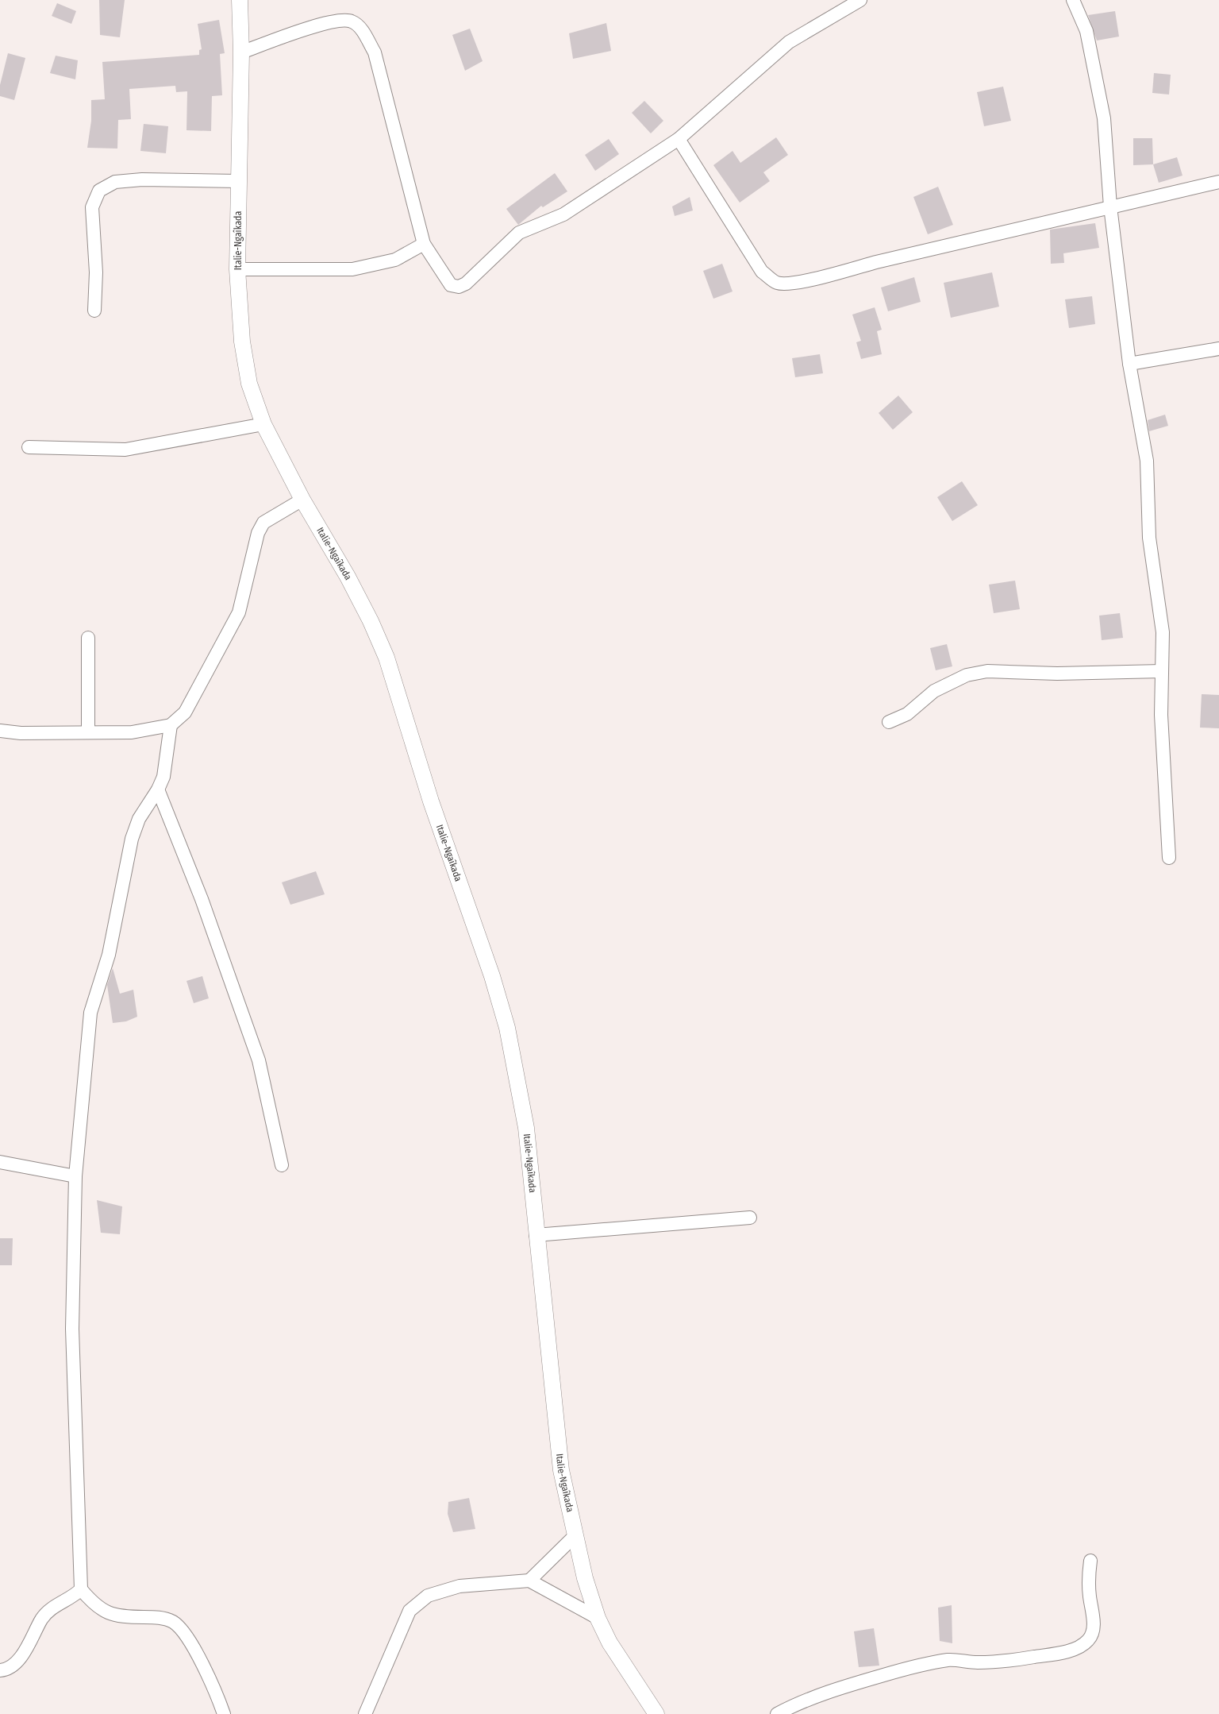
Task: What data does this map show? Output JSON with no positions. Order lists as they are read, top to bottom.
{
  "streets": {
    "street": ["Italie-Ngaîkada"]
  }
}
